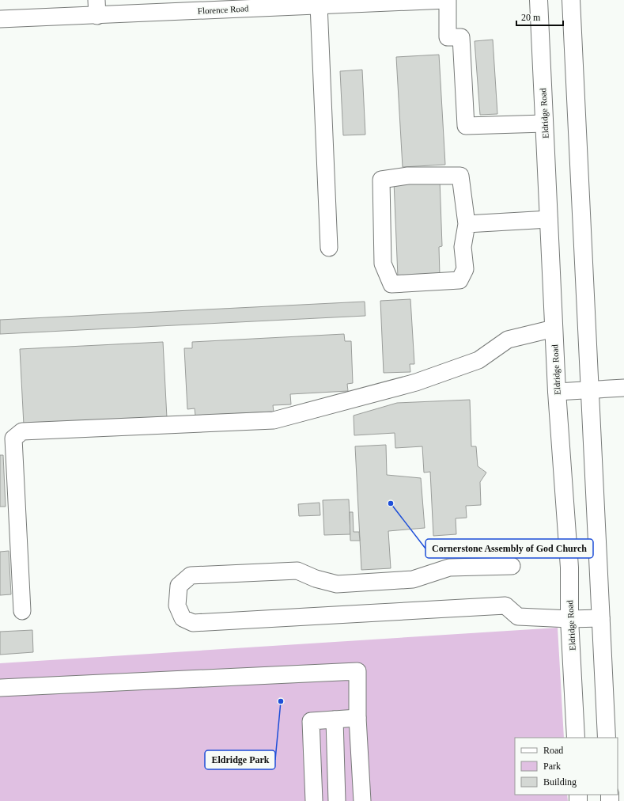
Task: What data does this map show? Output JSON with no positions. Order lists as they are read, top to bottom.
{
  "streets": {
    "main road": ["Eldridge Road"],
    "street": ["Florence Road"]
  },
  "places": ["Cornerstone Assembly of God Church", "Eldridge Park"],
  "legend": ["Road", "Park", "Building"],
  "scale_bar": "20 m"
}
